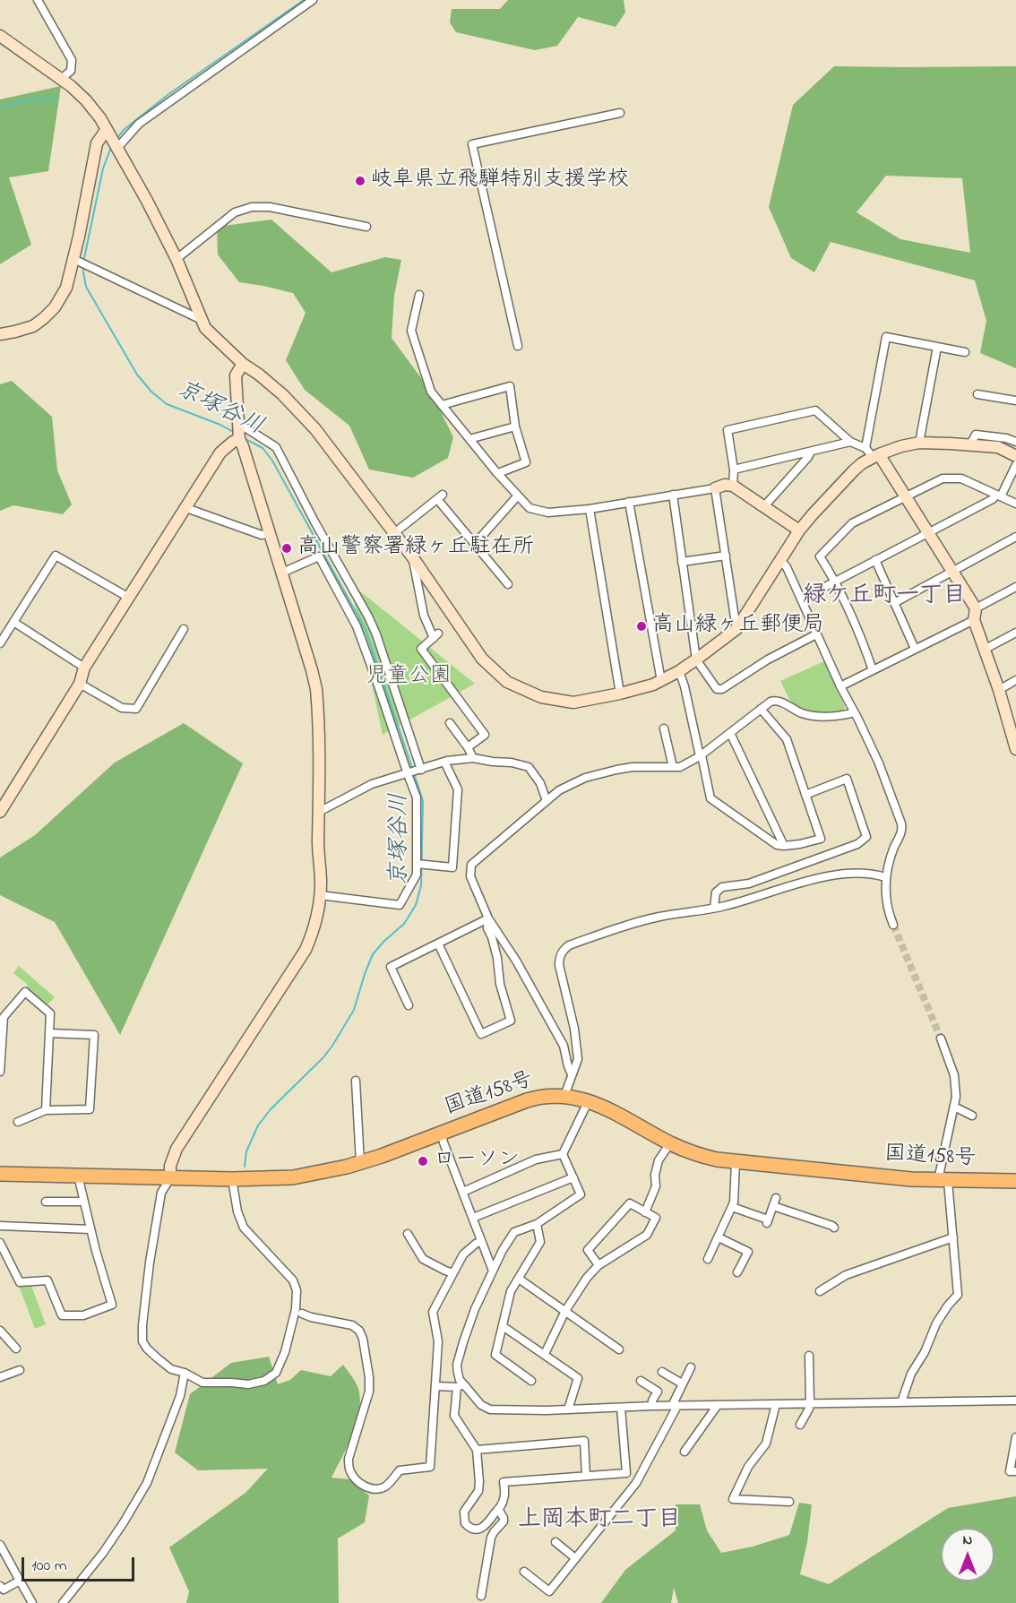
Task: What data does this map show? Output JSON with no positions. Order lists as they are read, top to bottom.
{
  "streets": {
    "highway": ["国道158号"]
  },
  "districts": ["緑ケ丘町一丁目", "上岡本町二丁目"],
  "water": ["京塚谷川"],
  "parks": ["児童公園"],
  "places": [
    "岐阜県立飛騨特別支援学校",
    "高山警察署緑ヶ丘駐在所",
    "高山緑ヶ丘郵便局",
    "ローソン"
  ],
  "scale_bar": "100 m",
  "north": "top"
}
